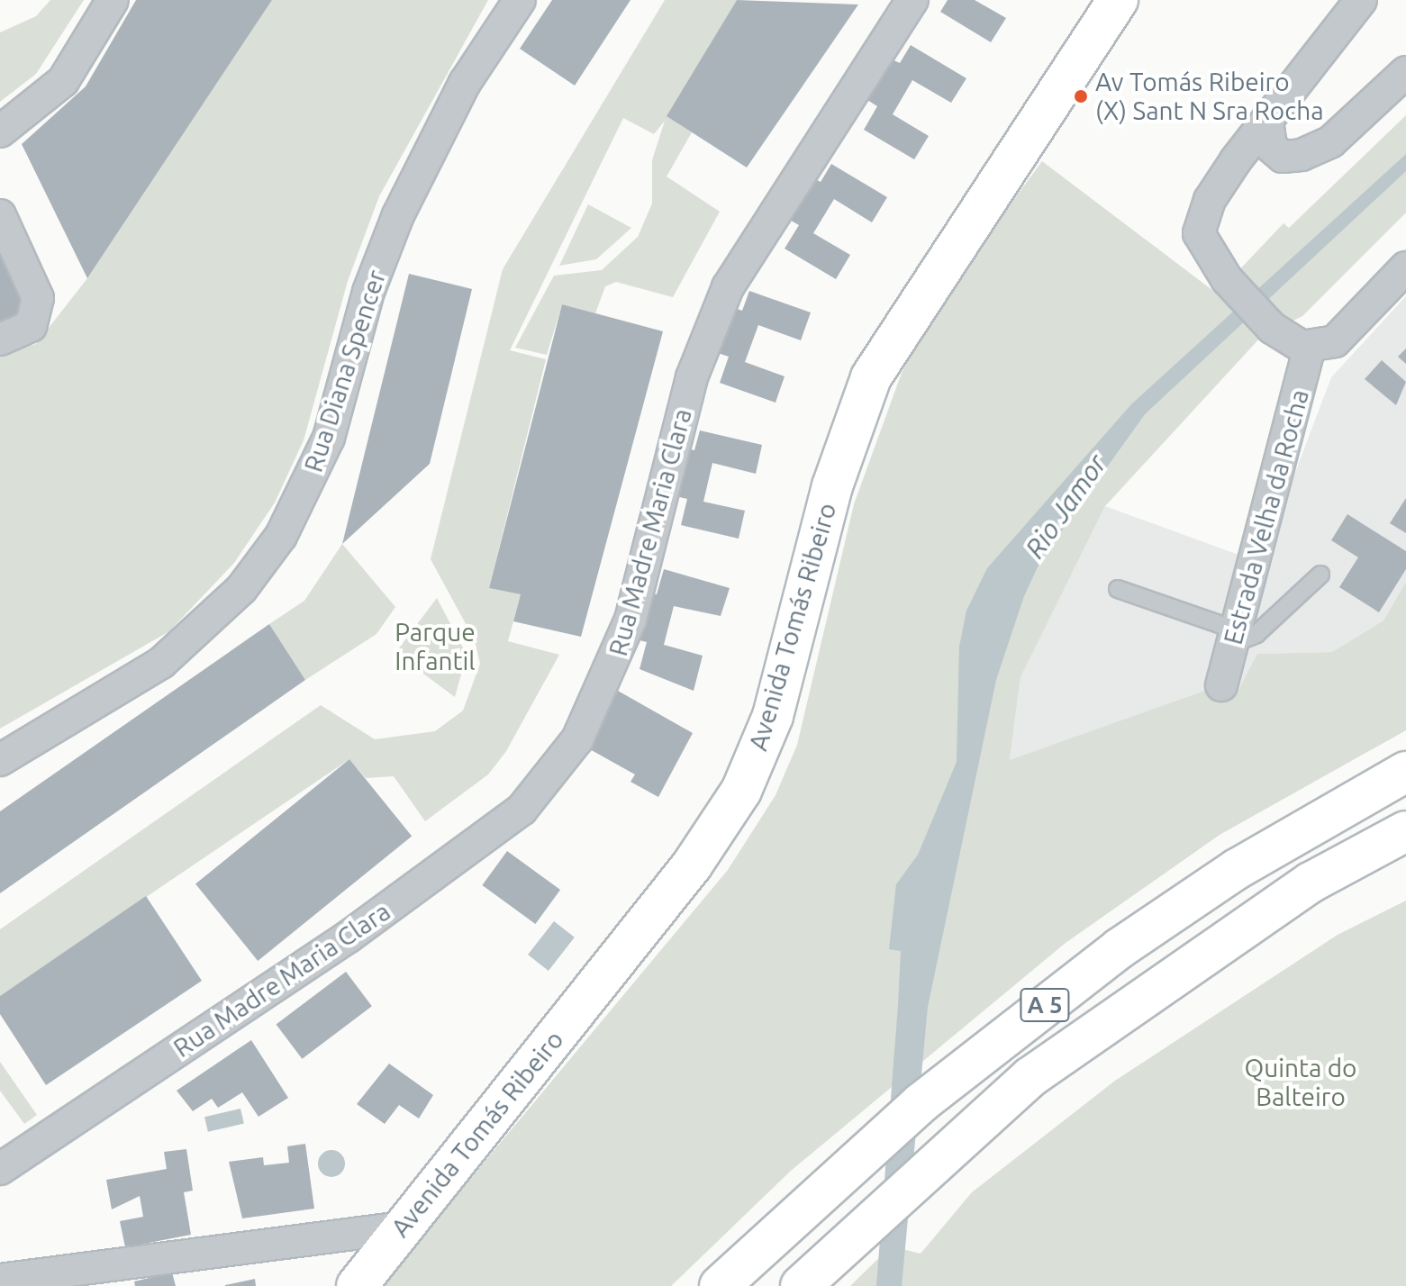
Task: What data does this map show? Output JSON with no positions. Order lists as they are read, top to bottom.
{
  "streets": {
    "main road": ["Avenida Tomás Ribeiro", "A 5"],
    "street": ["Rua Diana Spencer", "Estrada Velha da Rocha", "Rua Madre Maria Clara"]
  },
  "water": ["Rio Jamor"],
  "parks": ["Parque Infantil", "Quinta do Balteiro"],
  "places": ["Av Tomás Ribeiro (X) Sant N Sra Rocha"]
}
